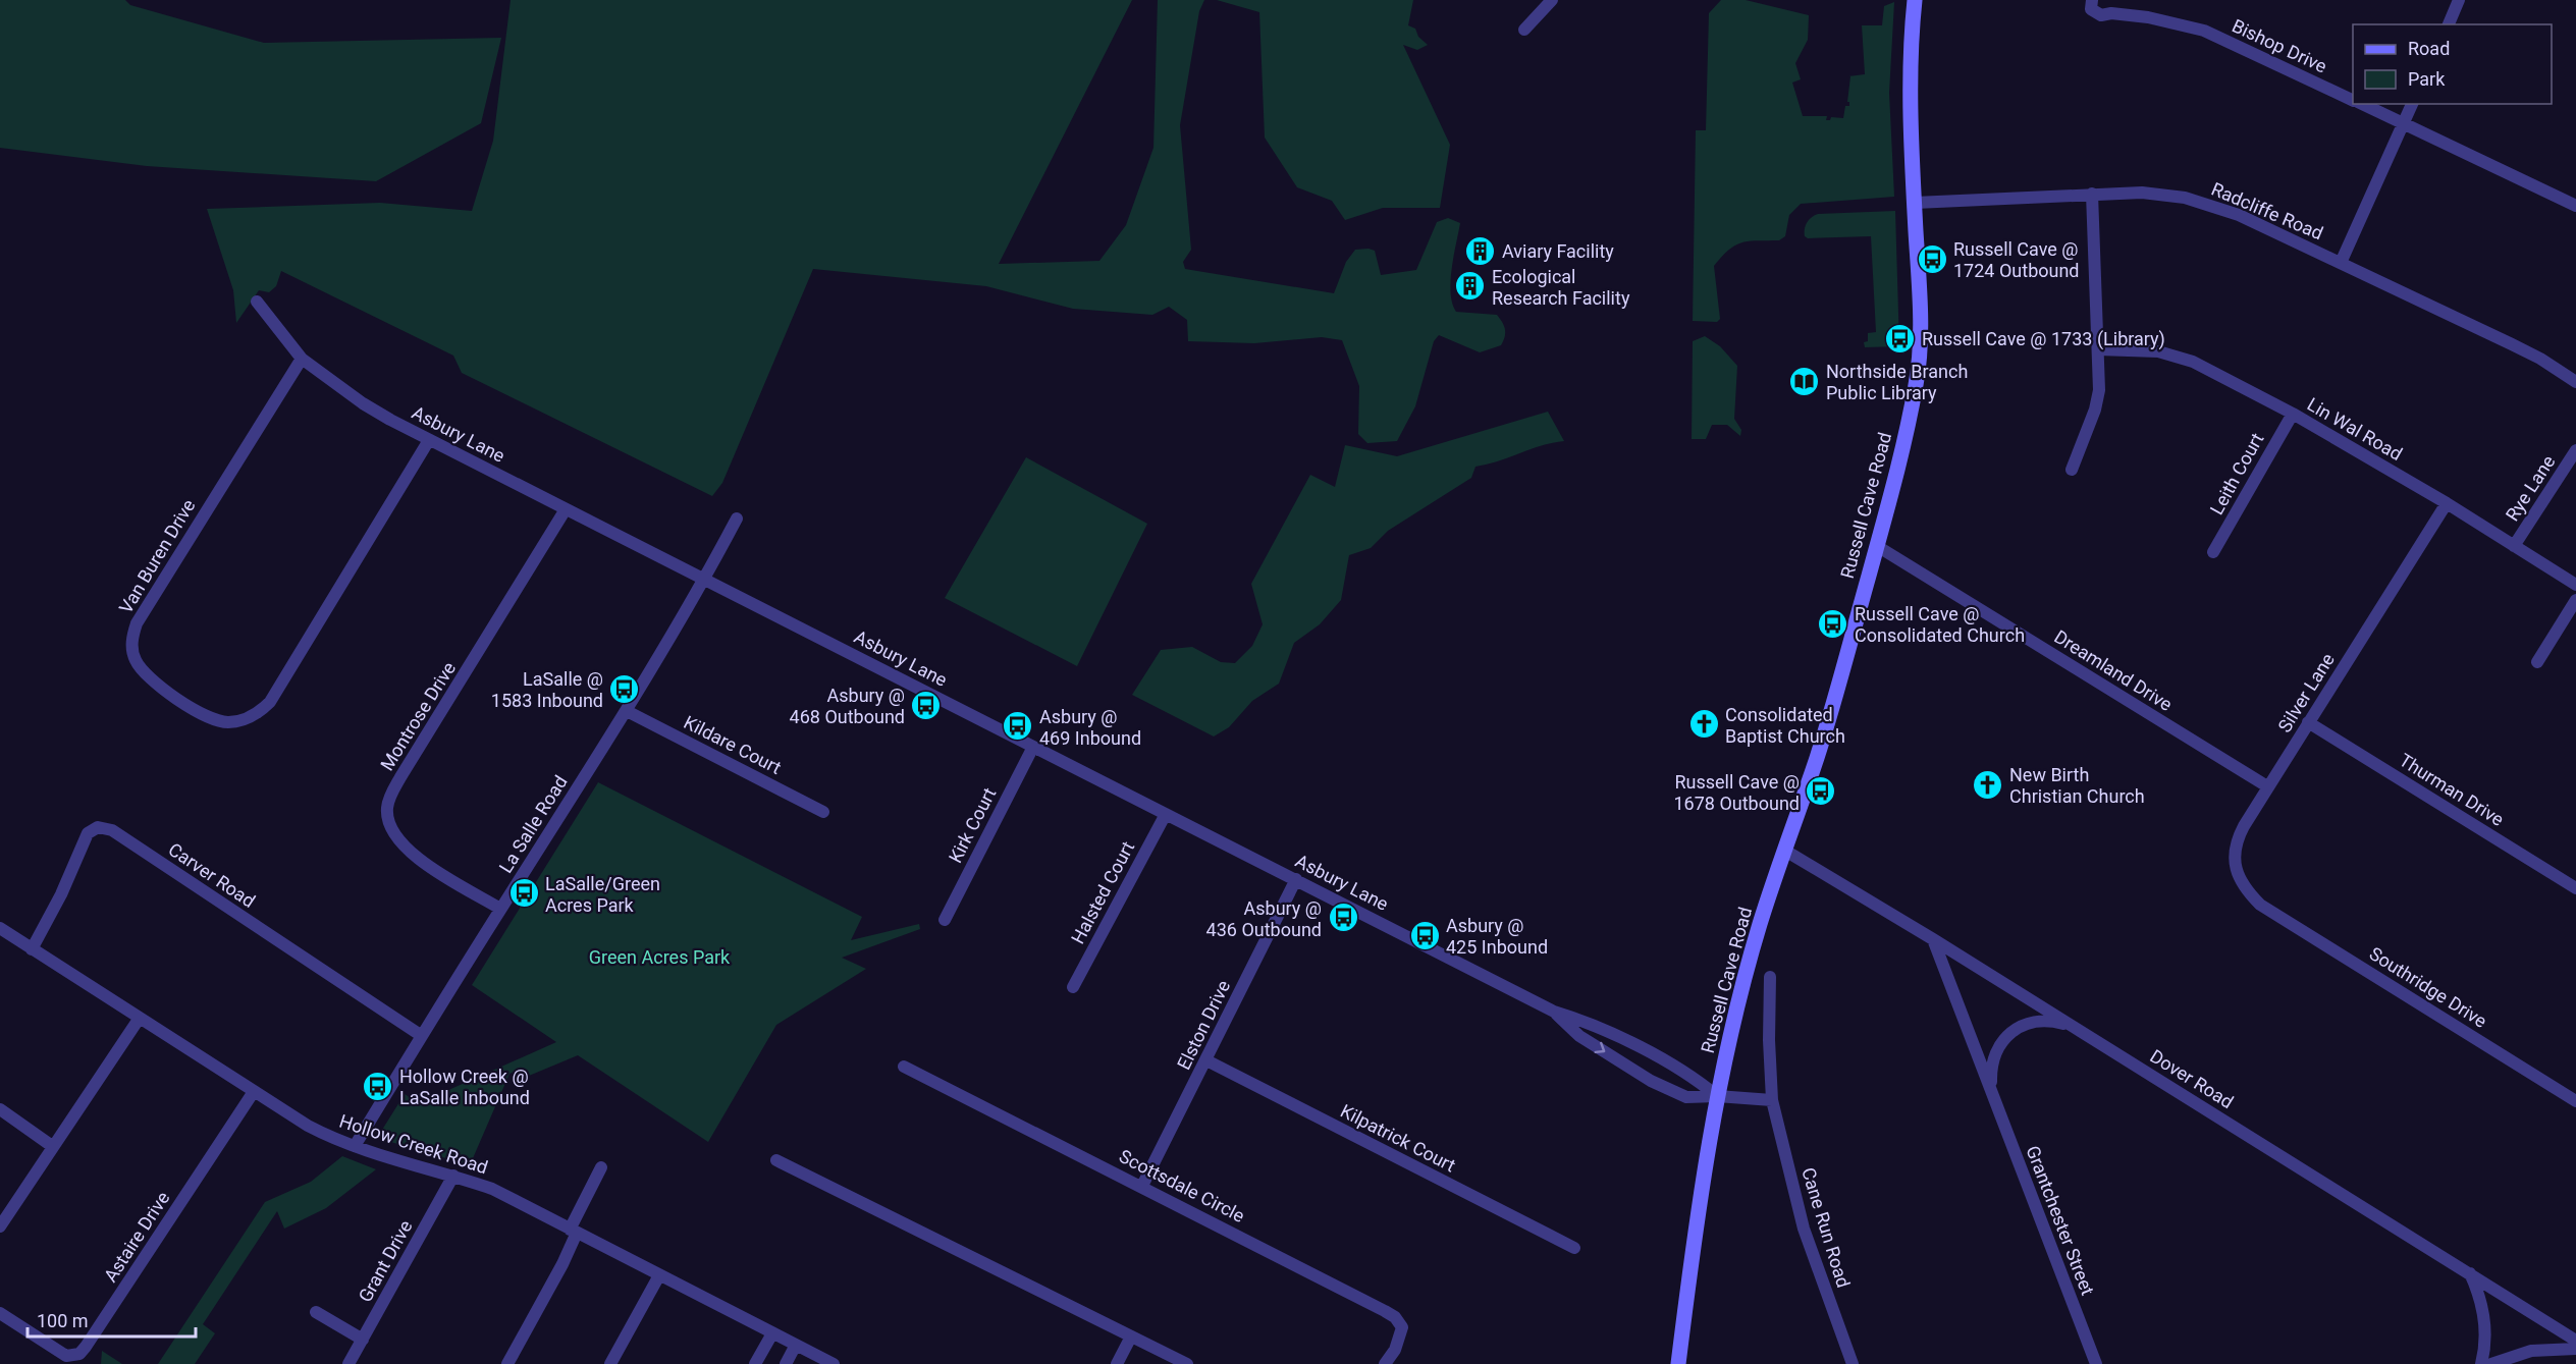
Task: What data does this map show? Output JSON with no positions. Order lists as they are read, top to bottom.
{
  "streets": {
    "main road": ["Russell Cave Road"],
    "street": [
      "Bishop Drive",
      "Radcliffe Road",
      "Lin Wal Road",
      "Asbury Lane",
      "Leith Court",
      "Rye Lane",
      "Van Buren Drive",
      "Dreamland Drive",
      "Silver Lane",
      "Montrose Drive",
      "Kildare Court",
      "Thurman Drive",
      "La Salle Road",
      "Kirk Court",
      "Carver Road",
      "Halsted Court",
      "Southridge Drive",
      "Elston Drive",
      "Dover Road",
      "Kilpatrick Court",
      "Hollow Creek Road",
      "Scottsdale Circle",
      "Grantchester Street",
      "Cane Run Road",
      "Astaire Drive",
      "Grant Drive"
    ]
  },
  "crossings": [
    ["Radcliffe Road", "Russell Cave Road"],
    ["Lin Wal Road", "Leith Court"],
    ["Lin Wal Road", "Rye Lane"],
    ["Lin Wal Road", "Silver Lane"],
    ["Asbury Lane", "Russell Cave Road"],
    ["Asbury Lane", "Van Buren Drive"],
    ["Asbury Lane", "Montrose Drive"],
    ["Asbury Lane", "La Salle Road"],
    ["Asbury Lane", "Kirk Court"],
    ["Asbury Lane", "Halsted Court"],
    ["Asbury Lane", "Elston Drive"],
    ["Russell Cave Road", "Dreamland Drive"],
    ["Russell Cave Road", "Dover Road"],
    ["Dreamland Drive", "Silver Lane"],
    ["Silver Lane", "Thurman Drive"],
    ["Silver Lane", "Southridge Drive"],
    ["Montrose Drive", "La Salle Road"],
    ["Kildare Court", "La Salle Road"],
    ["La Salle Road", "Carver Road"],
    ["La Salle Road", "Hollow Creek Road"],
    ["Carver Road", "Hollow Creek Road"],
    ["Elston Drive", "Kilpatrick Court"],
    ["Elston Drive", "Scottsdale Circle"],
    ["Dover Road", "Grantchester Street"],
    ["Hollow Creek Road", "Astaire Drive"],
    ["Hollow Creek Road", "Grant Drive"]
  ],
  "parks": ["Green Acres Park"],
  "places": {
    "building": ["Aviary Facility", "Ecological Research Facility"],
    "bus stop": [
      "Russell Cave @ 1724 Outbound",
      "Russell Cave @ 1733 (Library)",
      "Russell Cave @ Consolidated Church",
      "LaSalle @ 1583 Inbound",
      "Asbury @ 468 Outbound",
      "Asbury @ 469 Inbound",
      "Russell Cave @ 1678 Outbound",
      "LaSalle/Green Acres Park",
      "Asbury @ 436 Outbound",
      "Asbury @ 425 Inbound",
      "Hollow Creek @ LaSalle Inbound"
    ],
    "library": ["Northside Branch Public Library"],
    "church": ["Consolidated Baptist Church", "New Birth Christian Church"]
  },
  "legend": ["Road", "Park"],
  "scale_bar": "100 m"
}
